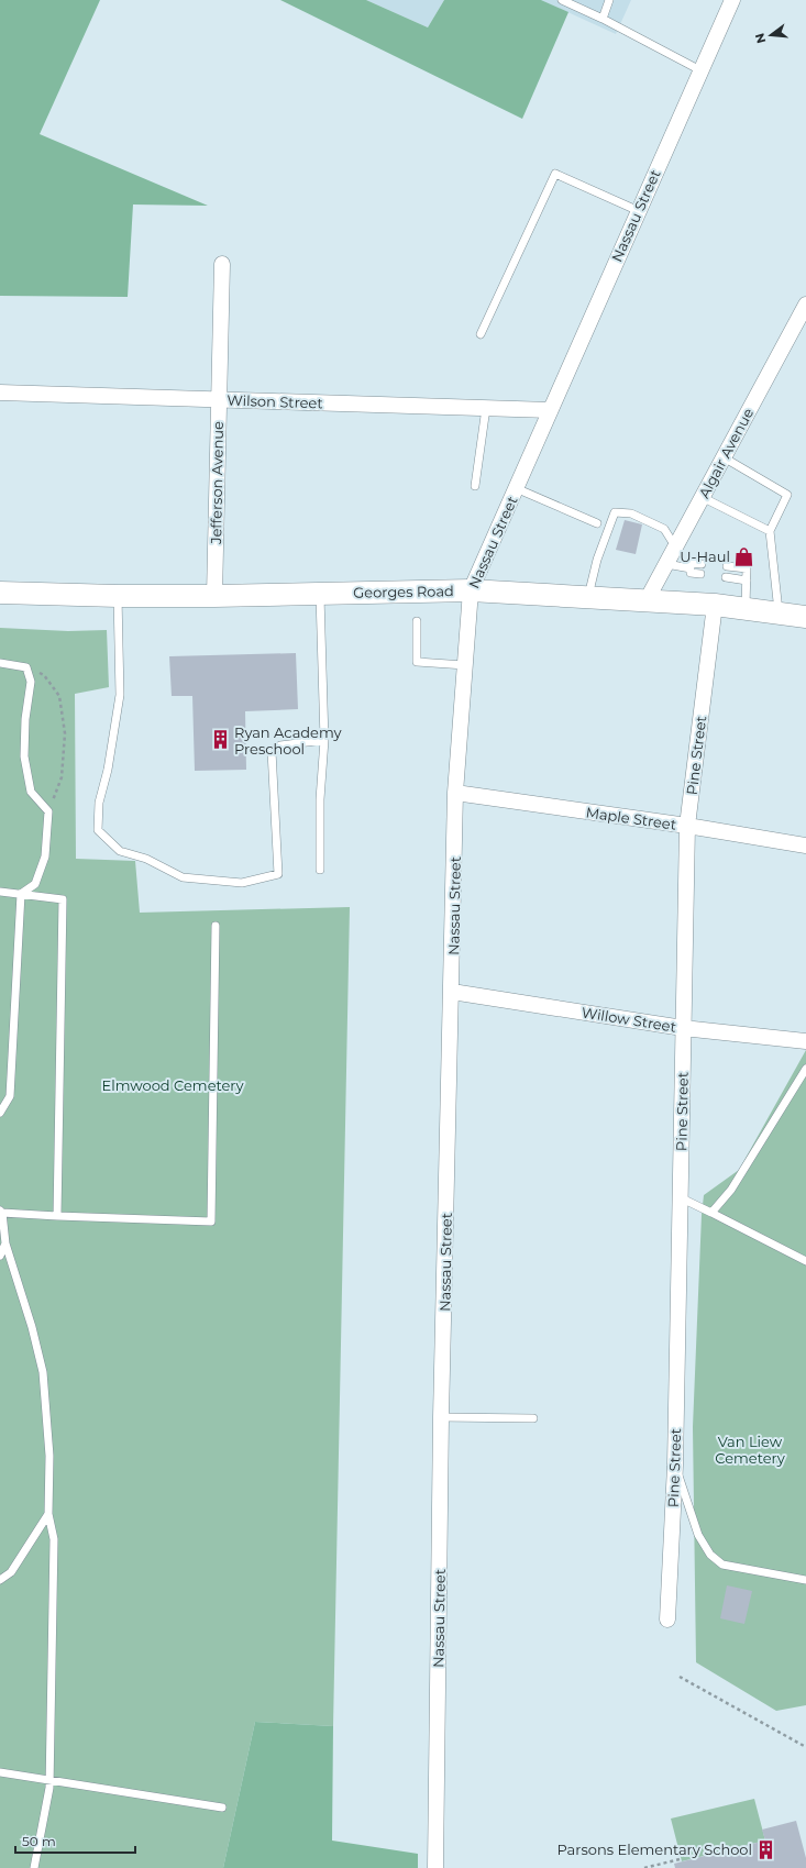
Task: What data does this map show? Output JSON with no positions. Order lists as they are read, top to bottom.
{
  "streets": {
    "street": [
      "Nassau Street",
      "Wilson Street",
      "Algair Avenue",
      "Jefferson Avenue",
      "Georges Road",
      "Pine Street",
      "Maple Street",
      "Willow Street"
    ]
  },
  "crossings": [
    ["Nassau Street", "Wilson Street"],
    ["Nassau Street", "Georges Road"],
    ["Nassau Street", "Maple Street"],
    ["Nassau Street", "Willow Street"],
    ["Wilson Street", "Jefferson Avenue"],
    ["Algair Avenue", "Georges Road"],
    ["Jefferson Avenue", "Georges Road"],
    ["Georges Road", "Pine Street"],
    ["Pine Street", "Maple Street"],
    ["Pine Street", "Willow Street"]
  ],
  "parks": ["Elmwood Cemetery", "Van Liew Cemetery"],
  "places": {
    "shop": ["U-Haul"],
    "building": ["Ryan Academy Preschool", "Parsons Elementary School"]
  },
  "scale_bar": "50 m",
  "north": "left"
}
